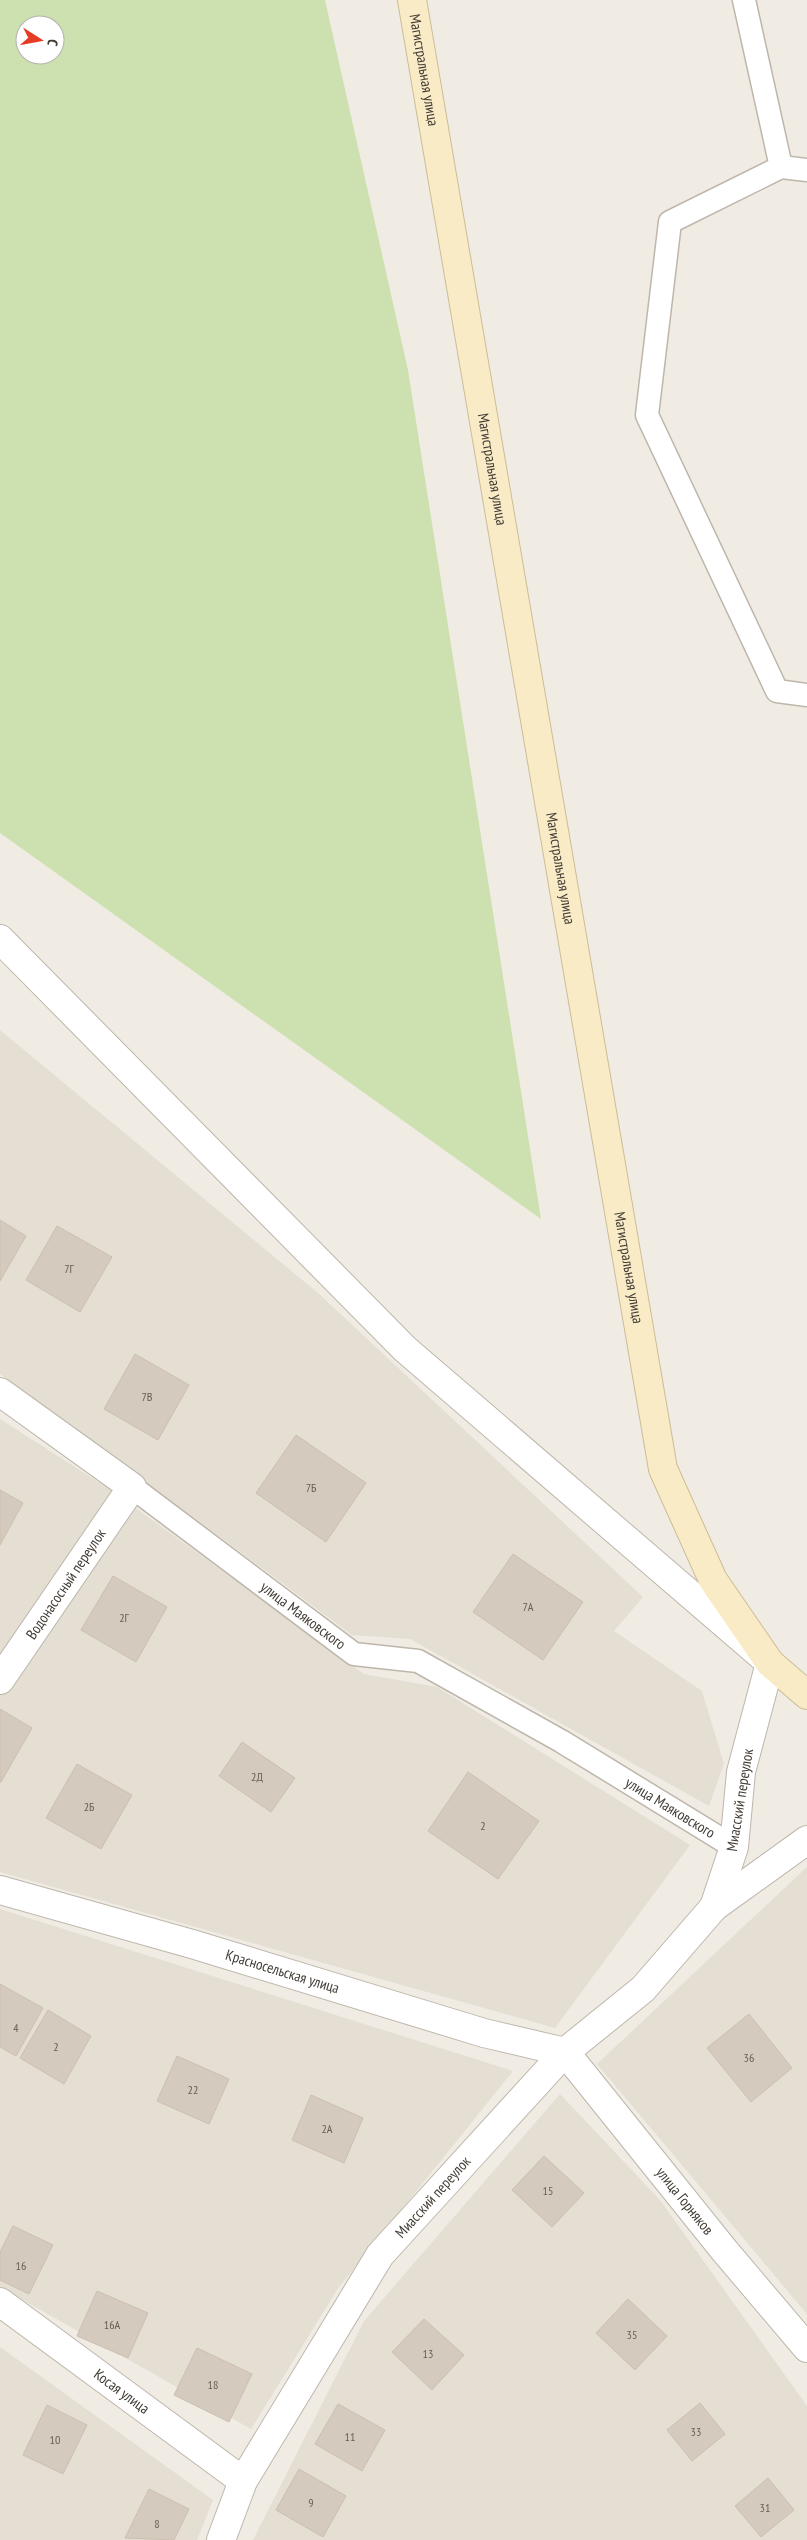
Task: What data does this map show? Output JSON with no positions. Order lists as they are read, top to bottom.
{
  "streets": {
    "street": [
      "Магистральная улица",
      "Водонасосный переулок",
      "улица Маяковского",
      "Миасский переулок",
      "Красносельская улица",
      "улица Горняков",
      "Косая улица"
    ]
  },
  "crossings": [
    ["Магистральная улица", "Миасский переулок"],
    ["Водонасосный переулок", "улица Маяковского"],
    ["улица Маяковского", "Миасский переулок"],
    ["Миасский переулок", "Красносельская улица"],
    ["Миасский переулок", "улица Горняков"],
    ["Миасский переулок", "Косая улица"],
    ["Красносельская улица", "улица Горняков"]
  ],
  "house_numbers": [
    "7Г",
    "7В",
    "7Б",
    "7А",
    "2Г",
    "2Д",
    "2Б",
    "2",
    "4",
    "2",
    "36",
    "22",
    "2А",
    "15",
    "16",
    "16А",
    "35",
    "13",
    "18",
    "33",
    "11",
    "10",
    "9",
    "31",
    "8"
  ],
  "north": "right"
}
